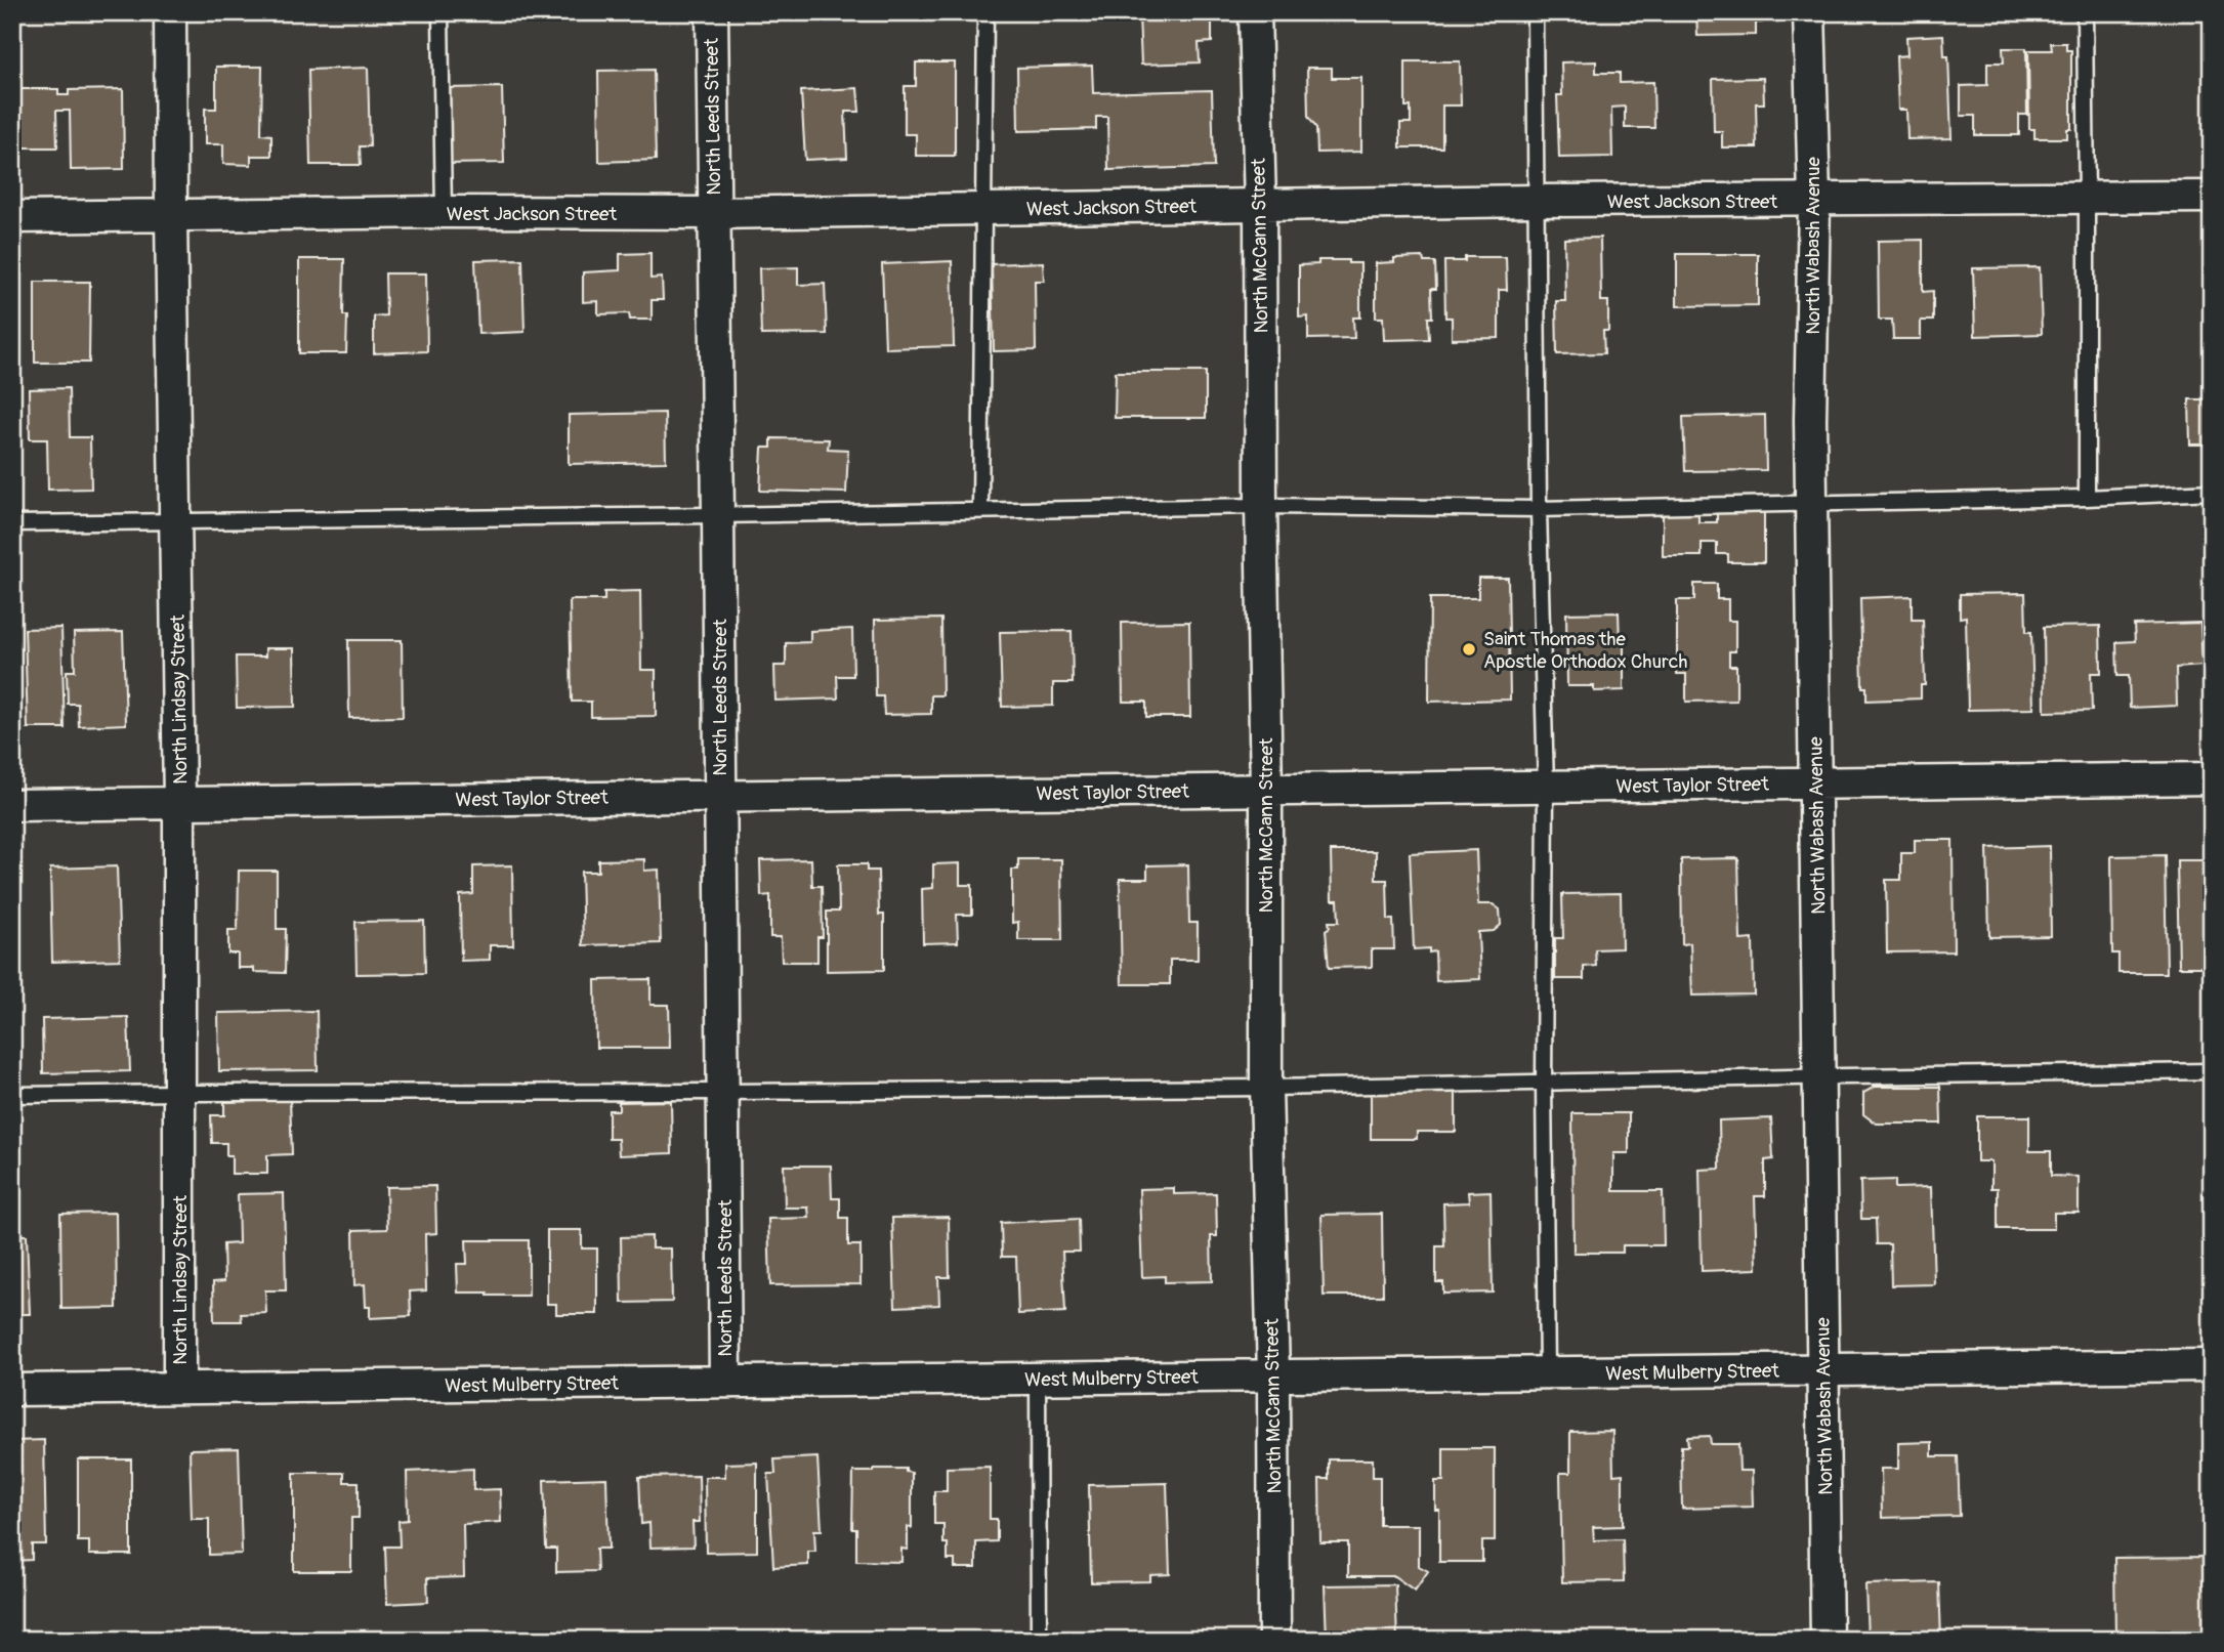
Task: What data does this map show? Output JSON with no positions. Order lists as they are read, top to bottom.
{
  "streets": {
    "street": [
      "North Leeds Street",
      "West Jackson Street",
      "North McCann Street",
      "North Wabash Avenue",
      "North Lindsay Street",
      "West Taylor Street",
      "West Mulberry Street"
    ]
  },
  "crossings": [
    ["North Leeds Street", "West Jackson Street"],
    ["North Leeds Street", "West Taylor Street"],
    ["North Leeds Street", "West Mulberry Street"],
    ["West Jackson Street", "North McCann Street"],
    ["West Jackson Street", "North Wabash Avenue"],
    ["West Jackson Street", "North Lindsay Street"],
    ["North McCann Street", "West Taylor Street"],
    ["North McCann Street", "West Mulberry Street"],
    ["North Wabash Avenue", "West Taylor Street"],
    ["North Wabash Avenue", "West Mulberry Street"],
    ["North Lindsay Street", "West Taylor Street"],
    ["North Lindsay Street", "West Mulberry Street"]
  ],
  "places": ["Saint Thomas the Apostle Orthodox Church"]
}
